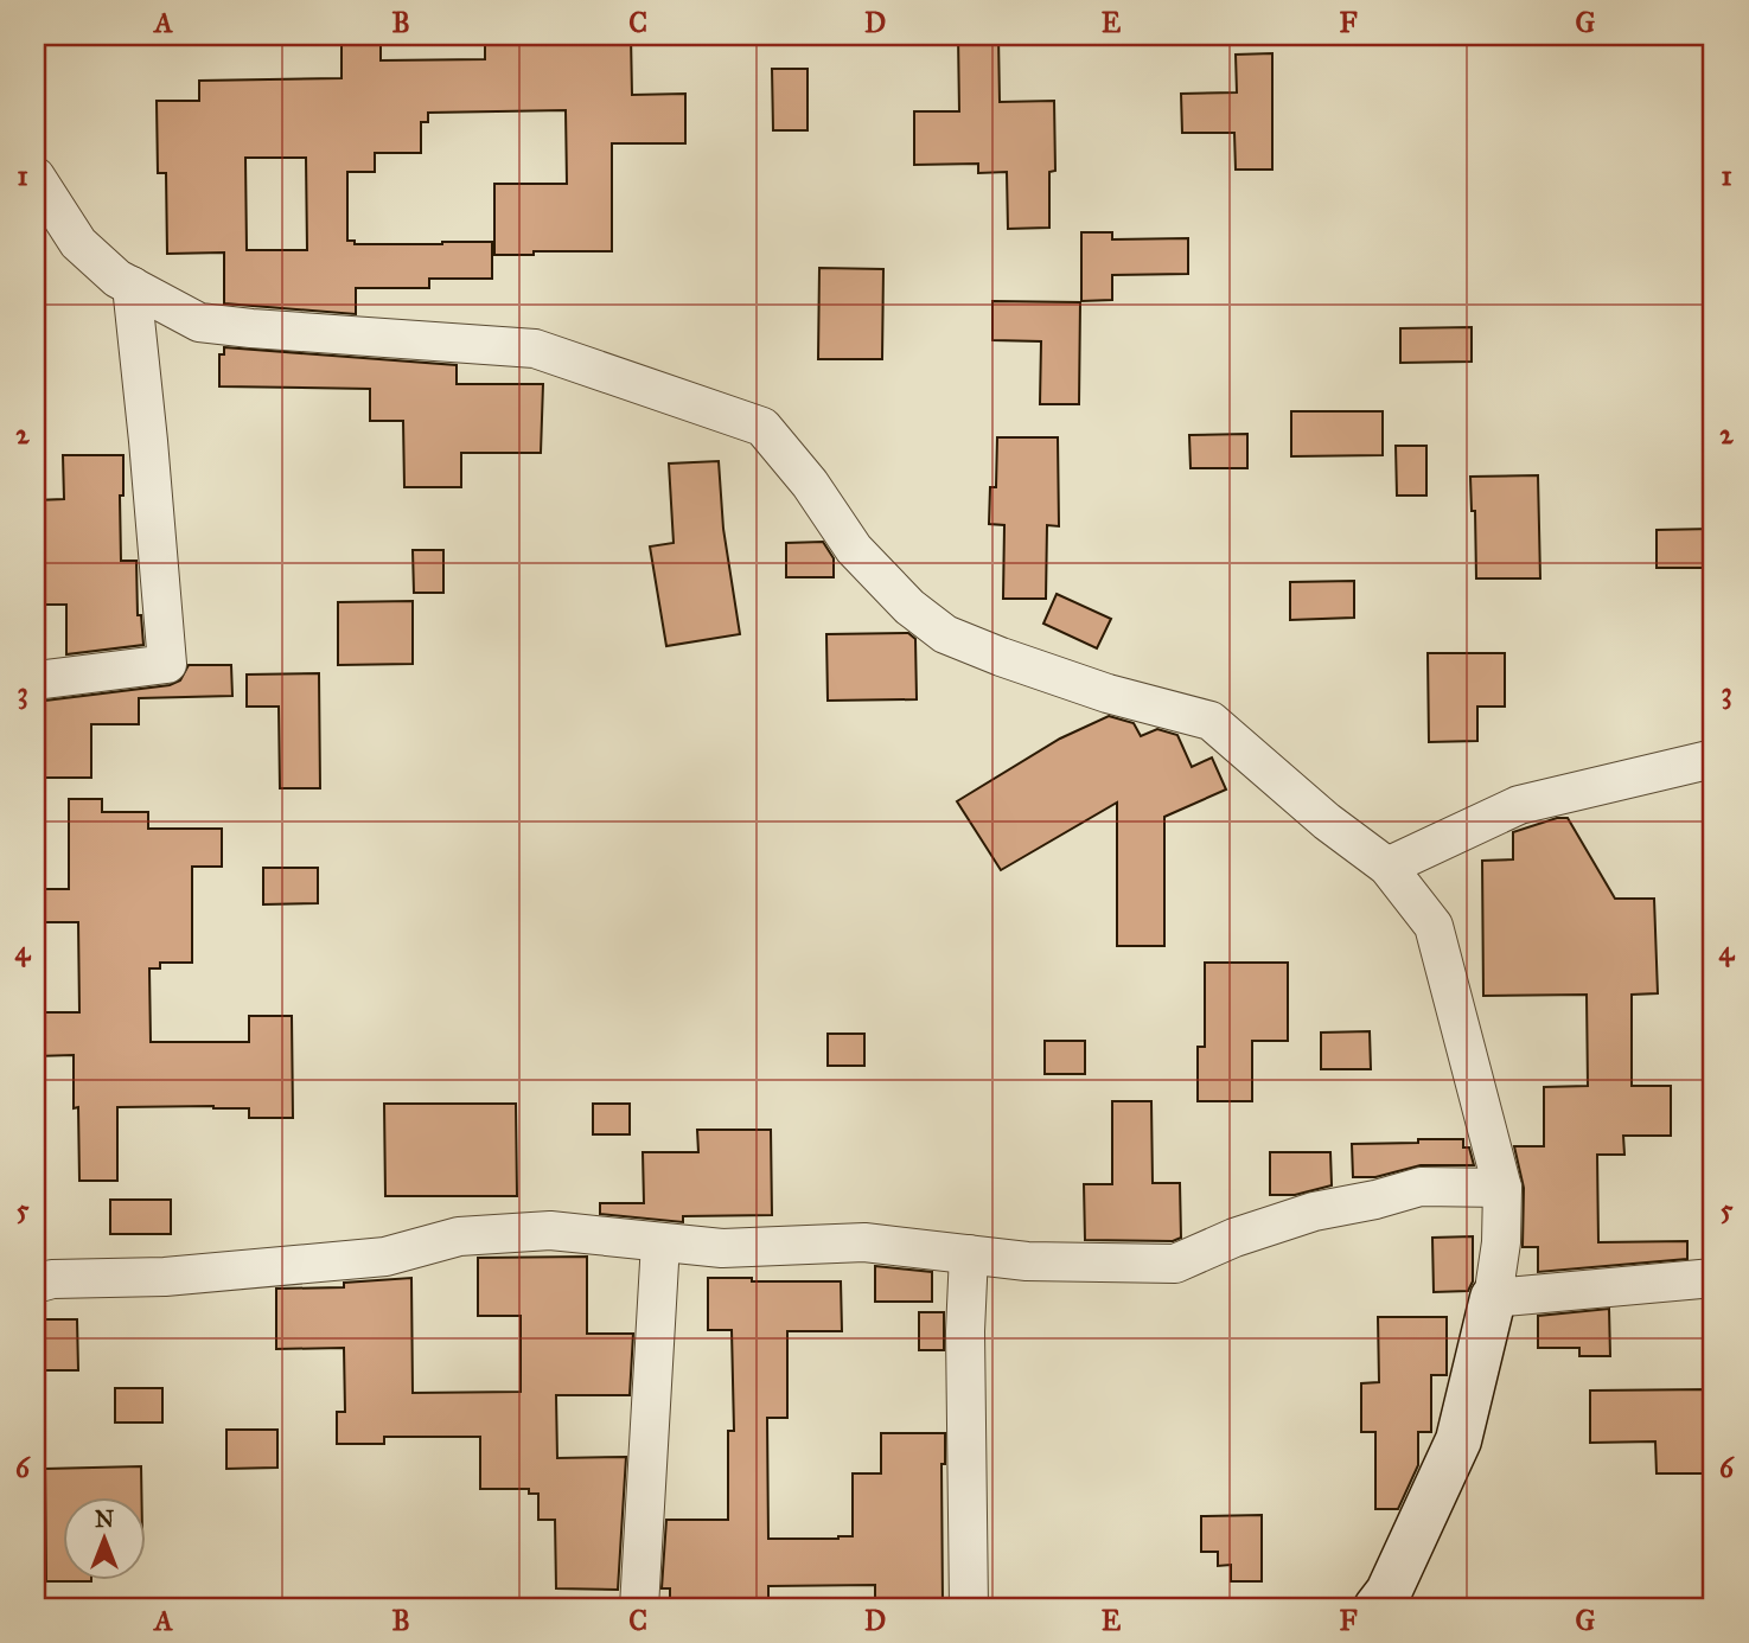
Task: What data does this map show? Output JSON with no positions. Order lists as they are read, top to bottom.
{
  "north": "top",
  "grid": {
    "columns": [
      "A",
      "B",
      "C",
      "D",
      "E",
      "F",
      "G"
    ],
    "rows": [
      "1",
      "2",
      "3",
      "4",
      "5",
      "6"
    ]
  }
}
